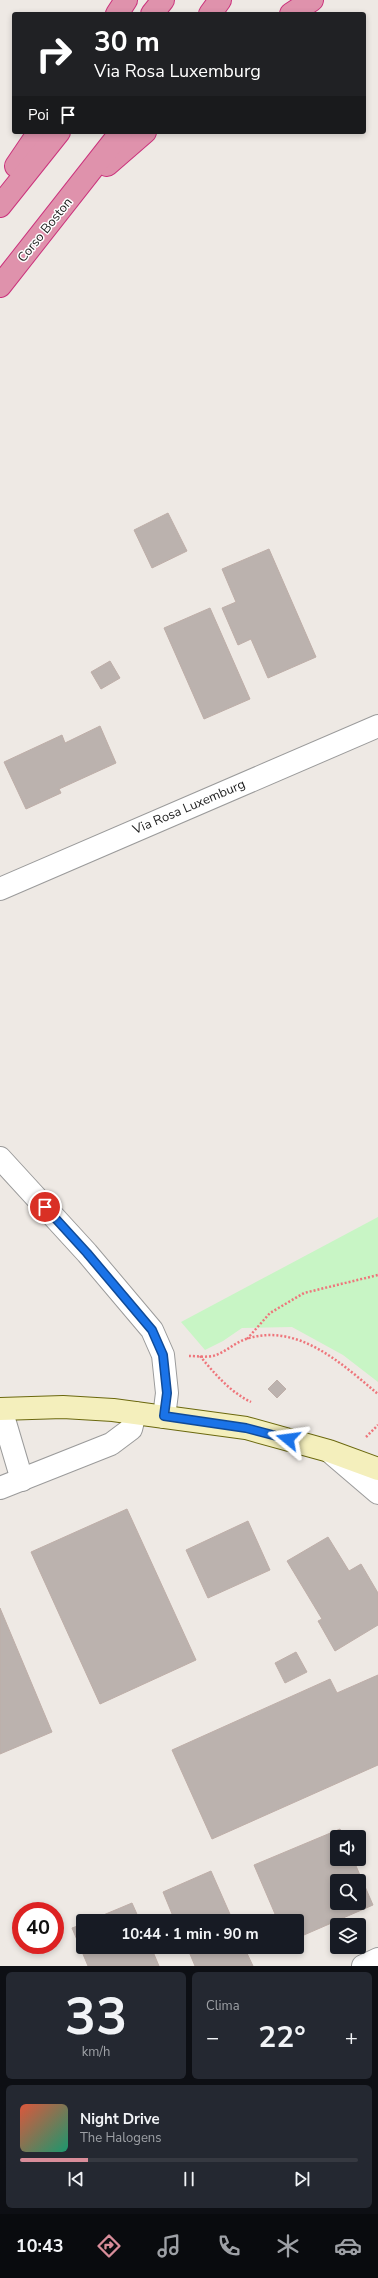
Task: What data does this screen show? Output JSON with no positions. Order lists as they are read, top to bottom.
{
  "streets": {
    "highway": ["Corso Boston"],
    "street": ["Via Rosa Luxemburg"]
  },
  "page": {
    "turn": ["30 m", "Via Rosa Luxemburg"],
    "then": "Poi",
    "limit": "40",
    "trip": "10:44 · 1 min · 90 m",
    "tile": [
      ["33", "km/h"],
      "Clima"
    ],
    "heat": ["−", "22°", "+"],
    "song": ["Night Drive", "The Halogens"],
    "tabs": "10:43"
  }
}
